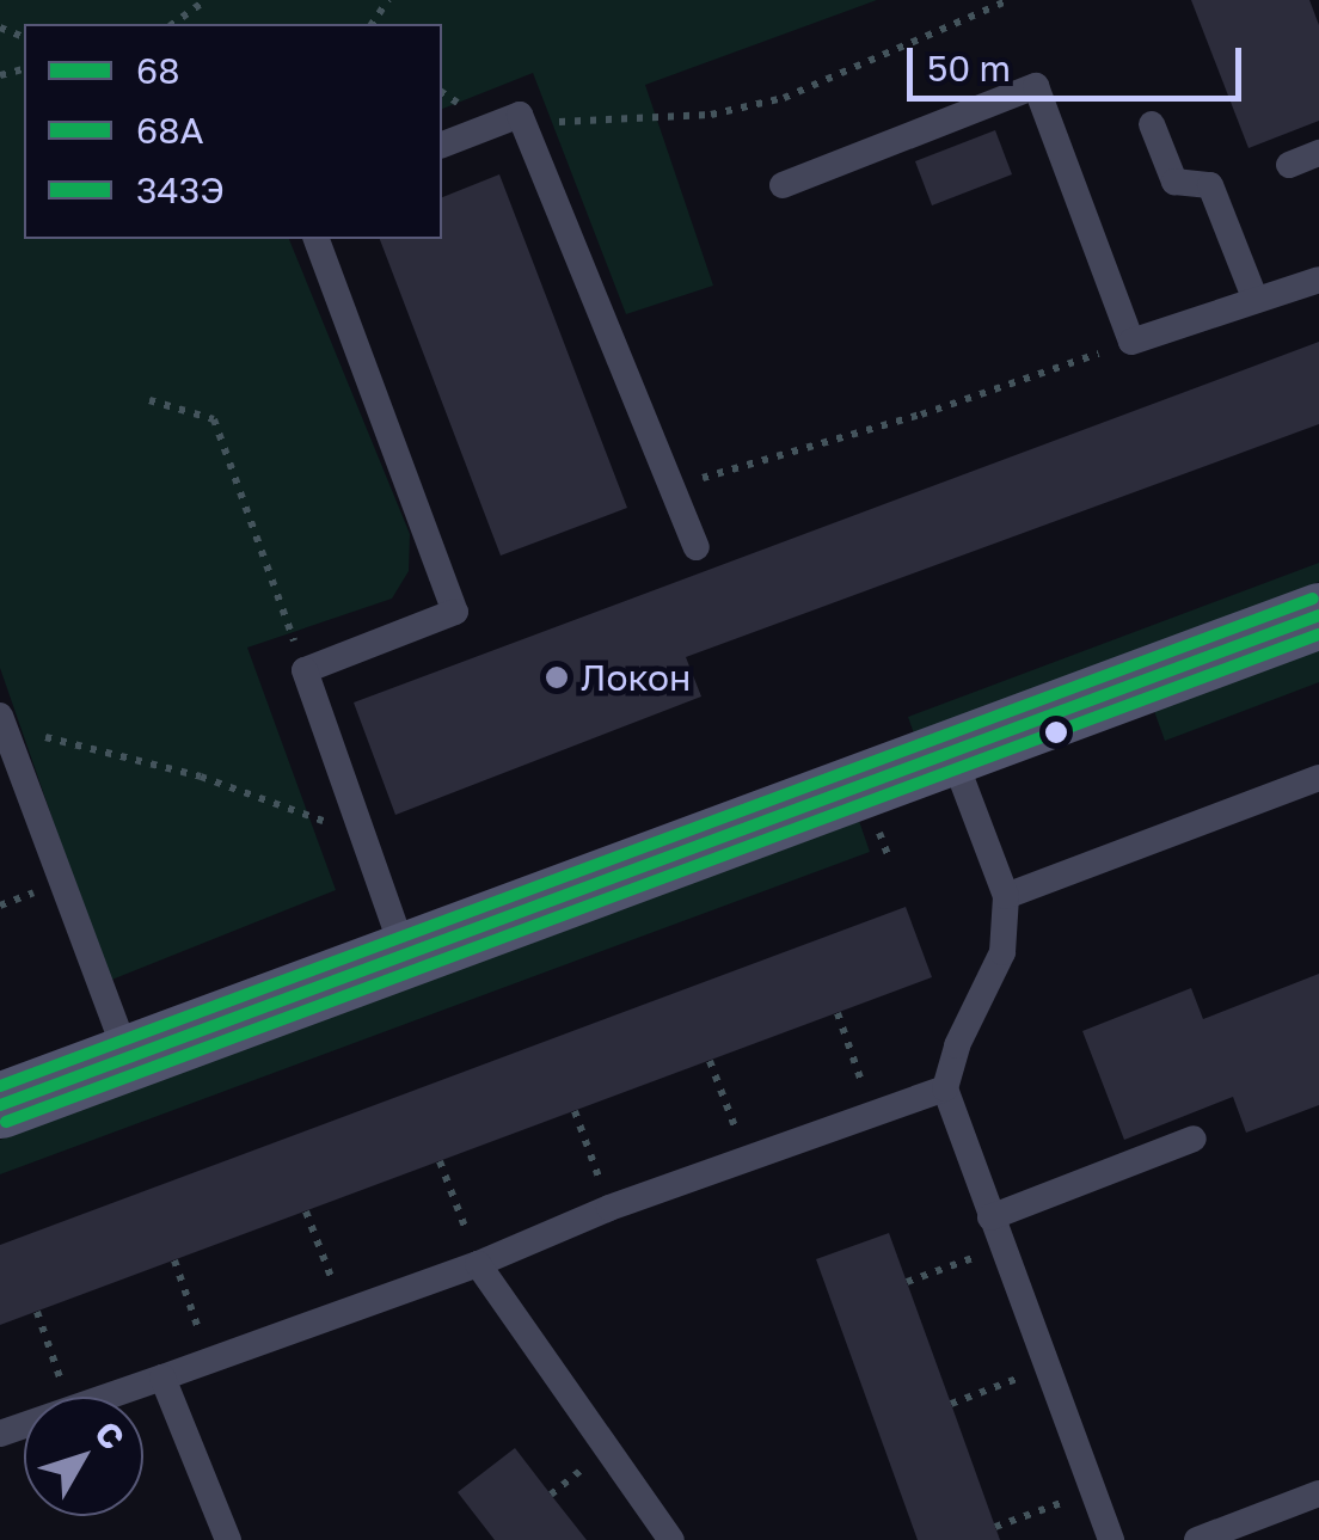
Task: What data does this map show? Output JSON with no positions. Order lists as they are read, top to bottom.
{
  "places": ["Локон"],
  "lines": ["transit line 343Э", "transit line 68", "transit line 68А"],
  "legend": ["68", "68А", "343Э"],
  "scale_bar": "50 m",
  "north": "top right"
}
